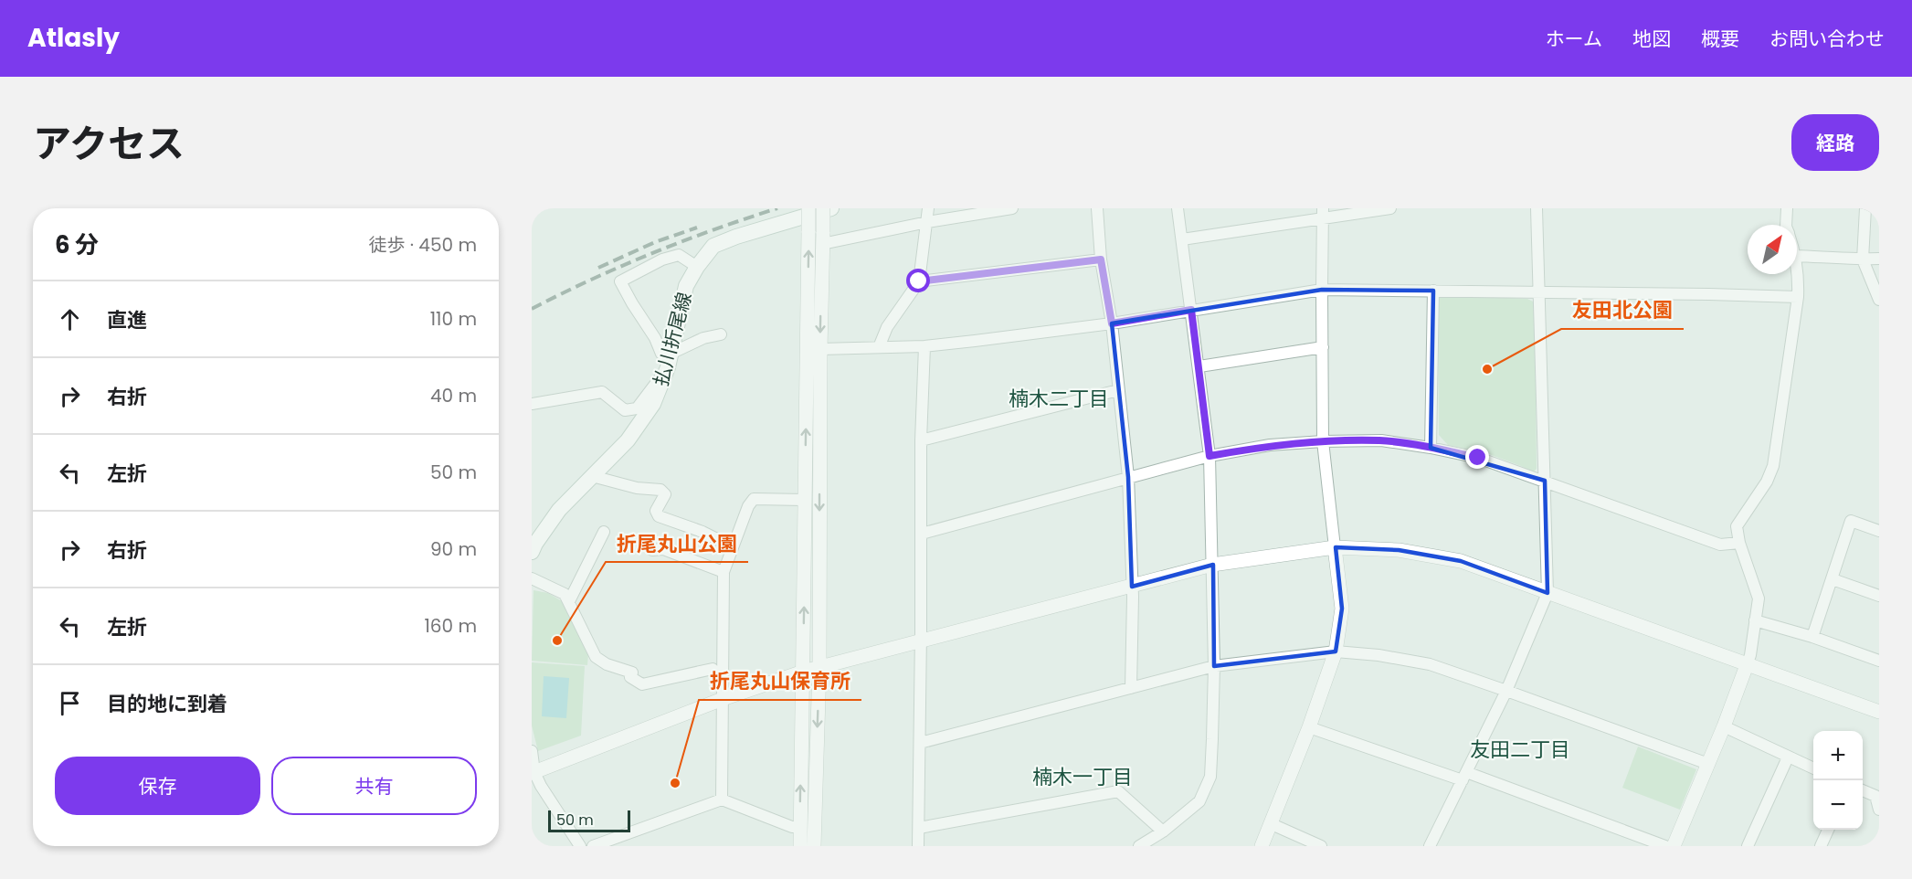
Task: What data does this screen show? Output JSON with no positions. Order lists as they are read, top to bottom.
{
  "streets": {
    "main road": ["払川折尾線"]
  },
  "districts": ["楠木二丁目", "友田二丁目", "楠木一丁目"],
  "places": ["友田北公園", "折尾丸山公園", "折尾丸山保育所"],
  "scale_bar": "50 m",
  "north": "top right",
  "page": {
    "header": "Atlasly",
    "nav": [
      "ホーム",
      "地図",
      "概要",
      "お問い合わせ"
    ],
    "title": "アクセス",
    "buttons": [
      "経路",
      ["保存", "共有"]
    ],
    "heading": ["6 分", "徒歩 · 450 m"],
    "list": [
      ["直進", "110 m"],
      ["右折", "40 m"],
      ["左折", "50 m"],
      ["右折", "90 m"],
      ["左折", "160 m"],
      "目的地に到着"
    ],
    "map_buttons": ["+", "−"],
    "scale": "50 m"
  }
}
